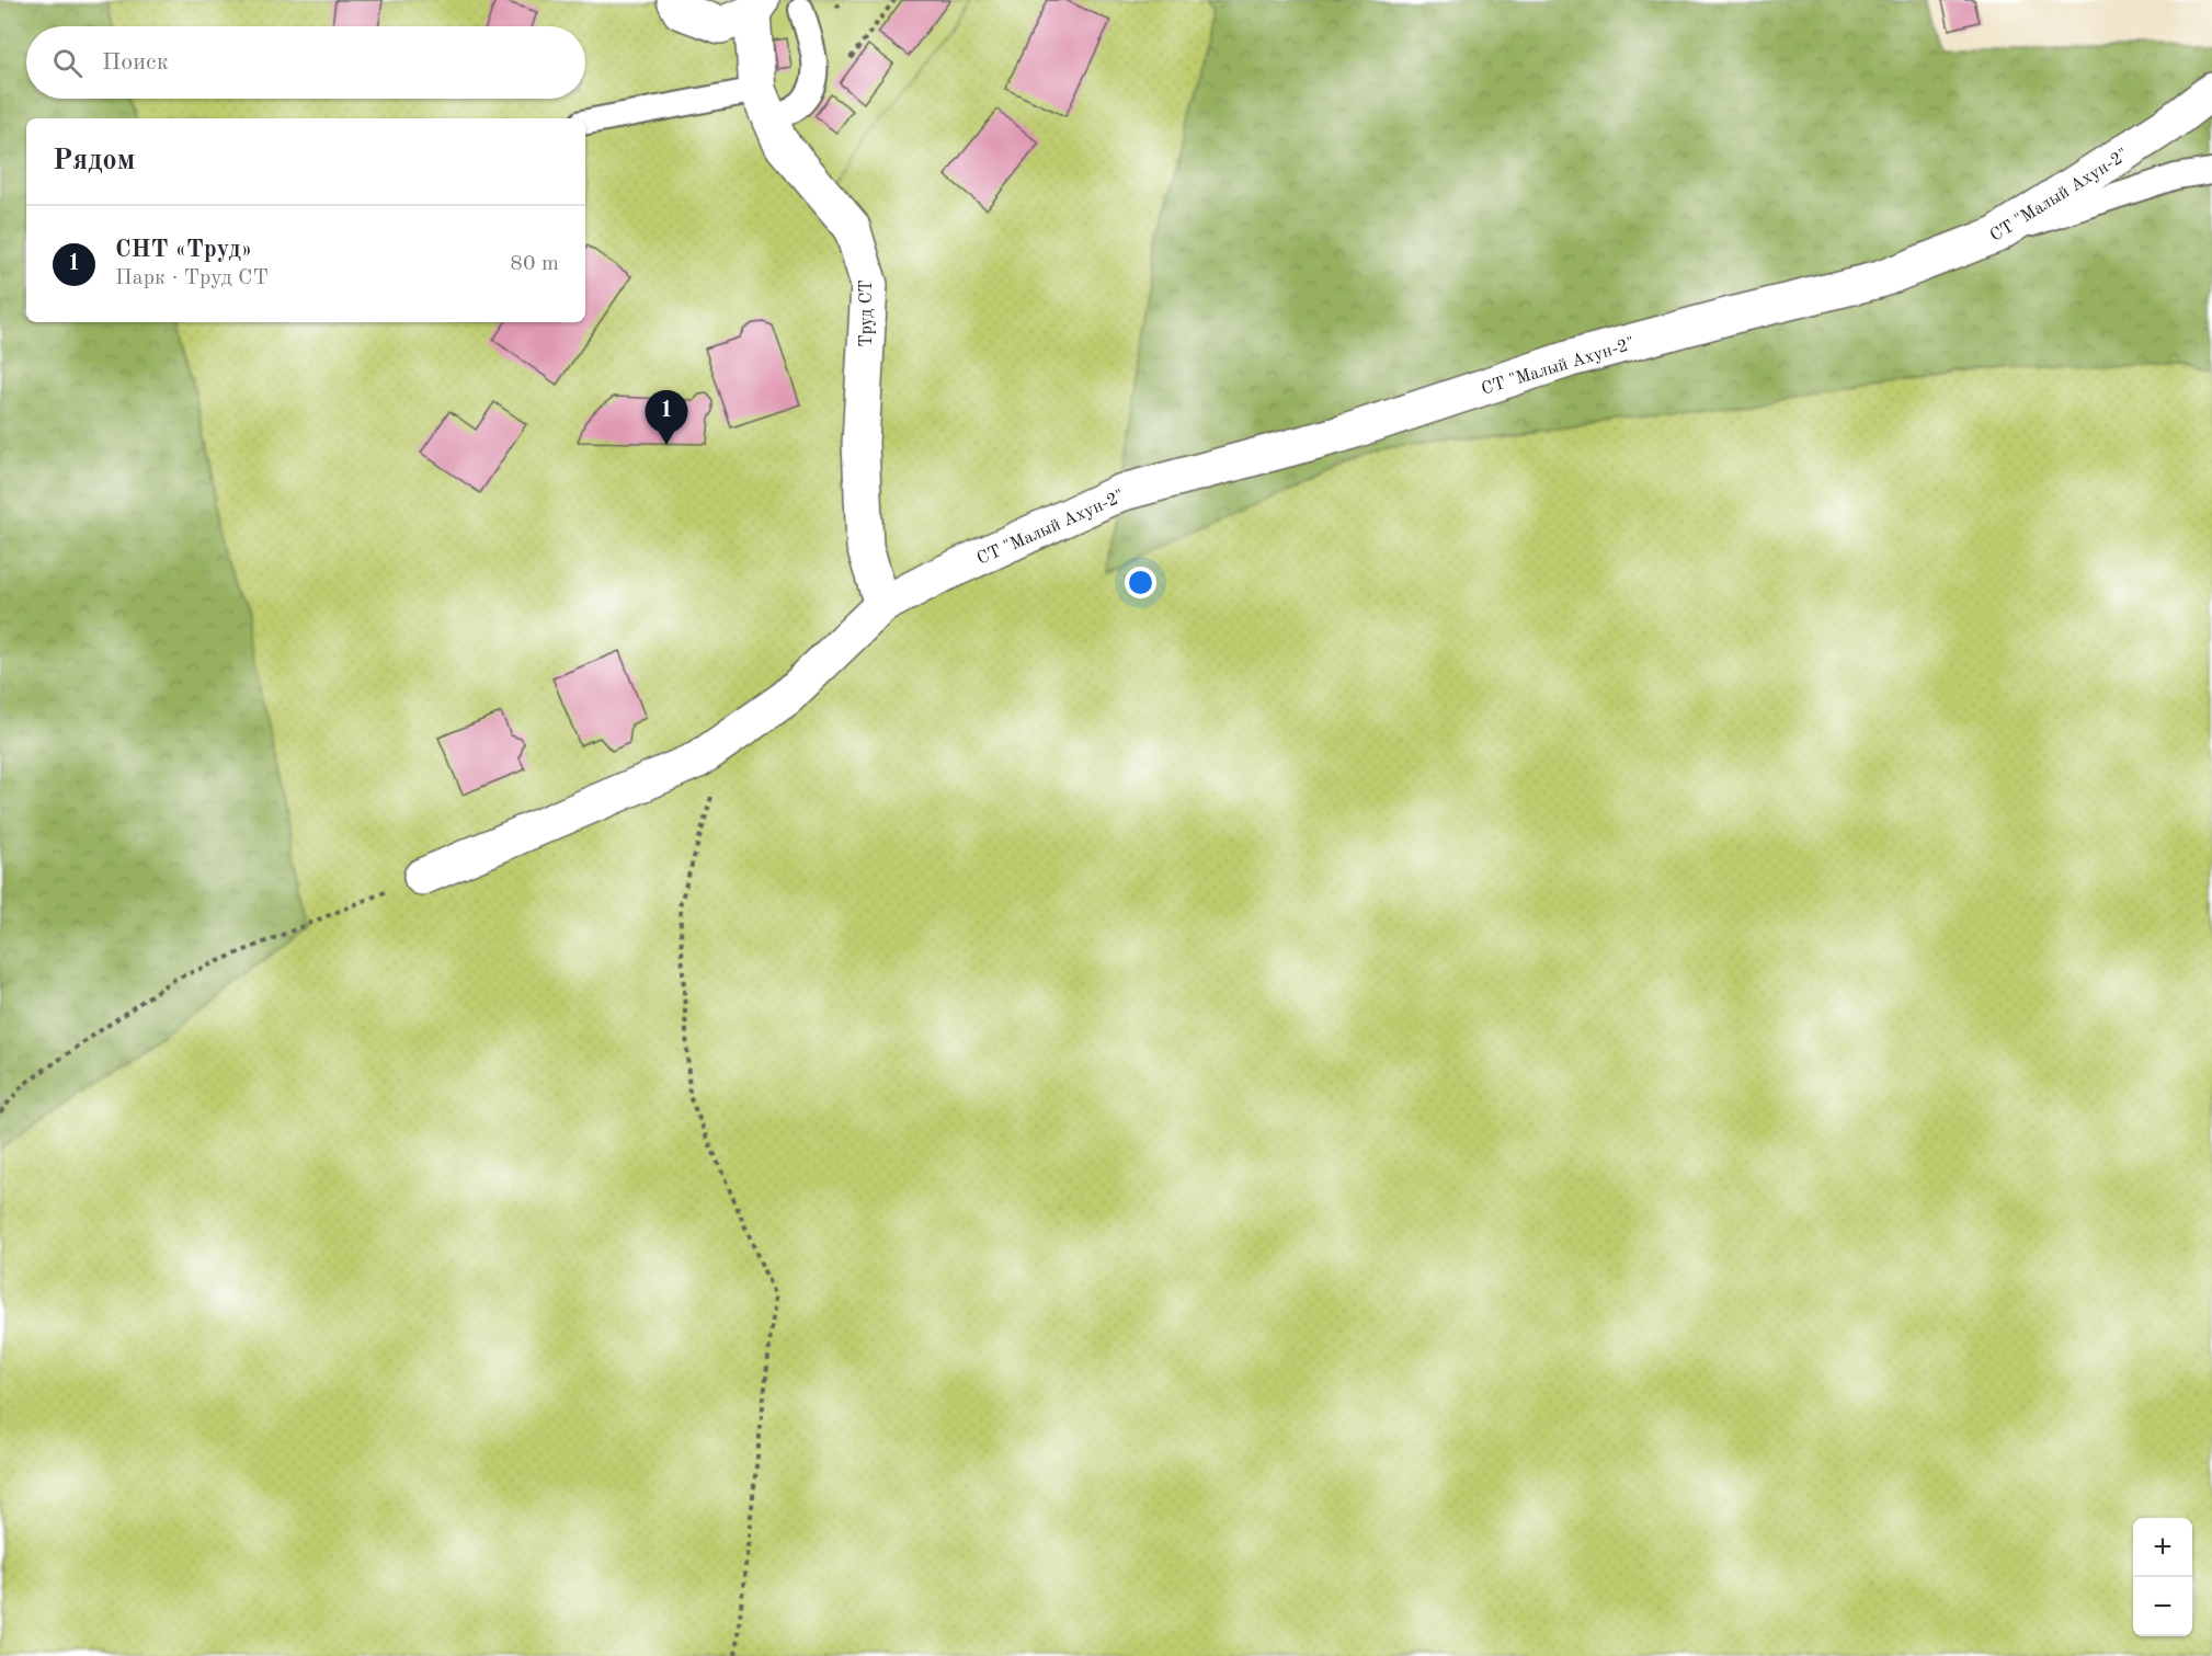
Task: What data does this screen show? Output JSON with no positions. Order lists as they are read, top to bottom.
{
  "streets": {
    "street": ["СТ \"Малый Ахун-2\"", "Труд СТ"]
  },
  "crossings": [
    ["СТ \"Малый Ахун-2\"", "Труд СТ"]
  ],
  "page": {
    "search": "Поиск",
    "heading": "Рядом",
    "list": [
      {
        "mark": "1",
        "name": "СНТ «Труд»",
        "note": "Парк · Труд СТ",
        "value": "80 m"
      }
    ],
    "pins": "1",
    "map_buttons": ["+", "−"]
  }
}
